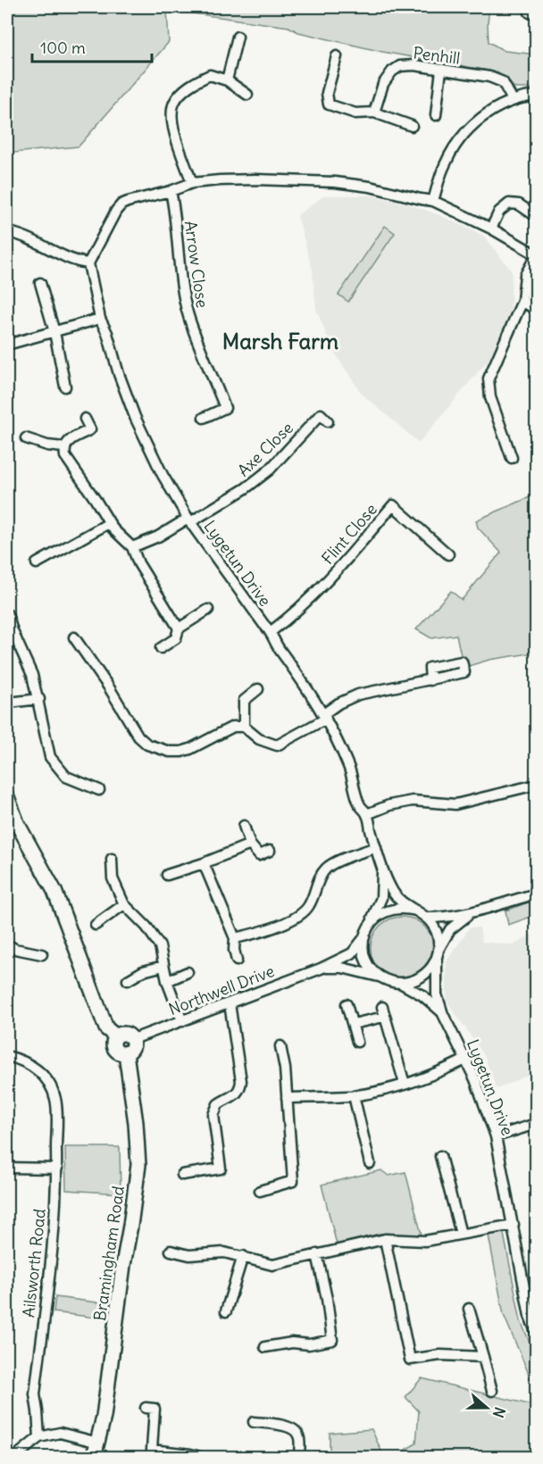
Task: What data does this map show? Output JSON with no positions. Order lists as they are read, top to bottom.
{
  "streets": {
    "street": [
      "Penhill",
      "Arrow Close",
      "Axe Close",
      "Flint Close",
      "Lygetun Drive",
      "Northwell Drive",
      "Bramingham Road",
      "Ailsworth Road"
    ]
  },
  "crossings": [
    ["Axe Close", "Lygetun Drive"],
    ["Flint Close", "Lygetun Drive"],
    ["Lygetun Drive", "Northwell Drive"],
    ["Northwell Drive", "Bramingham Road"]
  ],
  "districts": ["Marsh Farm"],
  "scale_bar": "100 m",
  "north": "right"
}
